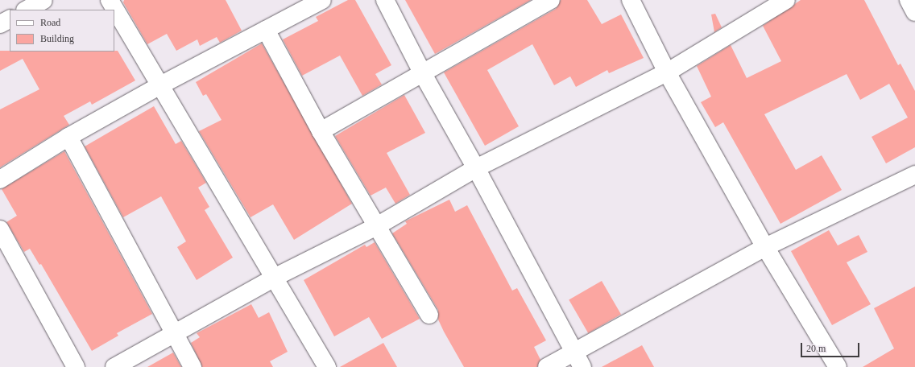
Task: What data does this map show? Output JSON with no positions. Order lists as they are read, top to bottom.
{
  "legend": ["Road", "Building"],
  "scale_bar": "20 m"
}
